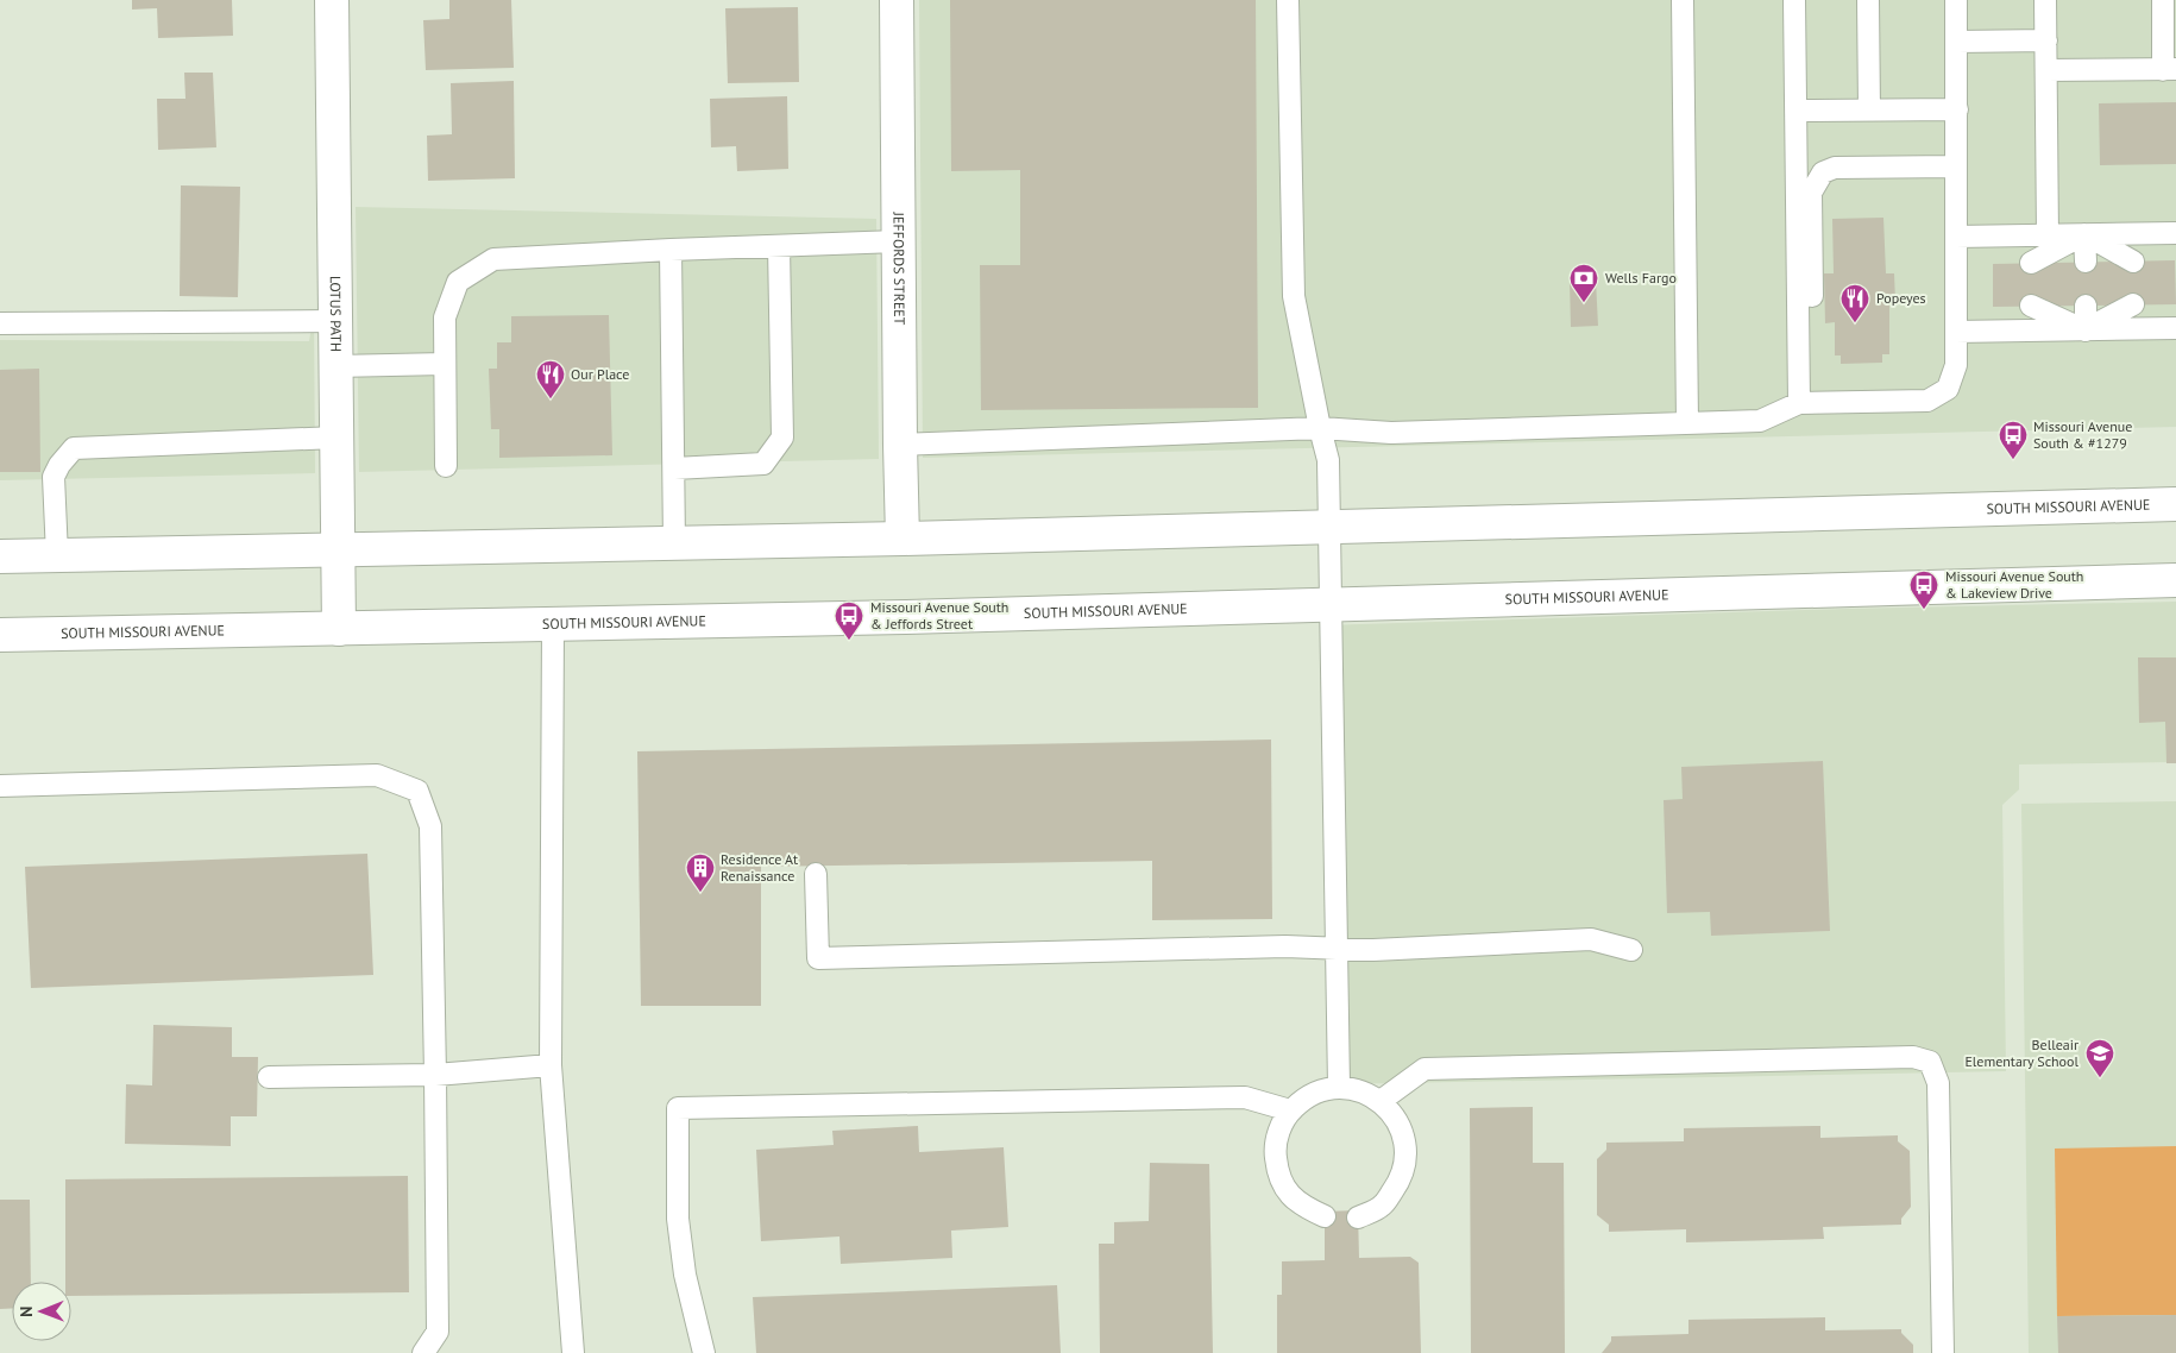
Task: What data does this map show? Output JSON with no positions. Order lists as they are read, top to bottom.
{
  "streets": {
    "main road": ["JEFFORDS STREET", "LOTUS PATH", "SOUTH MISSOURI AVENUE"]
  },
  "crossings": [
    ["JEFFORDS STREET", "SOUTH MISSOURI AVENUE"],
    ["LOTUS PATH", "SOUTH MISSOURI AVENUE"]
  ],
  "places": {
    "bank": ["Wells Fargo"],
    "restaurant": ["Popeyes", "Our Place"],
    "bus stop": ["Missouri Avenue South & #1279", "Missouri Avenue South & Lakeview Drive", "Missouri Avenue South & Jeffords Street"],
    "building": ["Residence At Renaissance"],
    "school or university": ["Belleair Elementary School"]
  },
  "north": "left"
}
